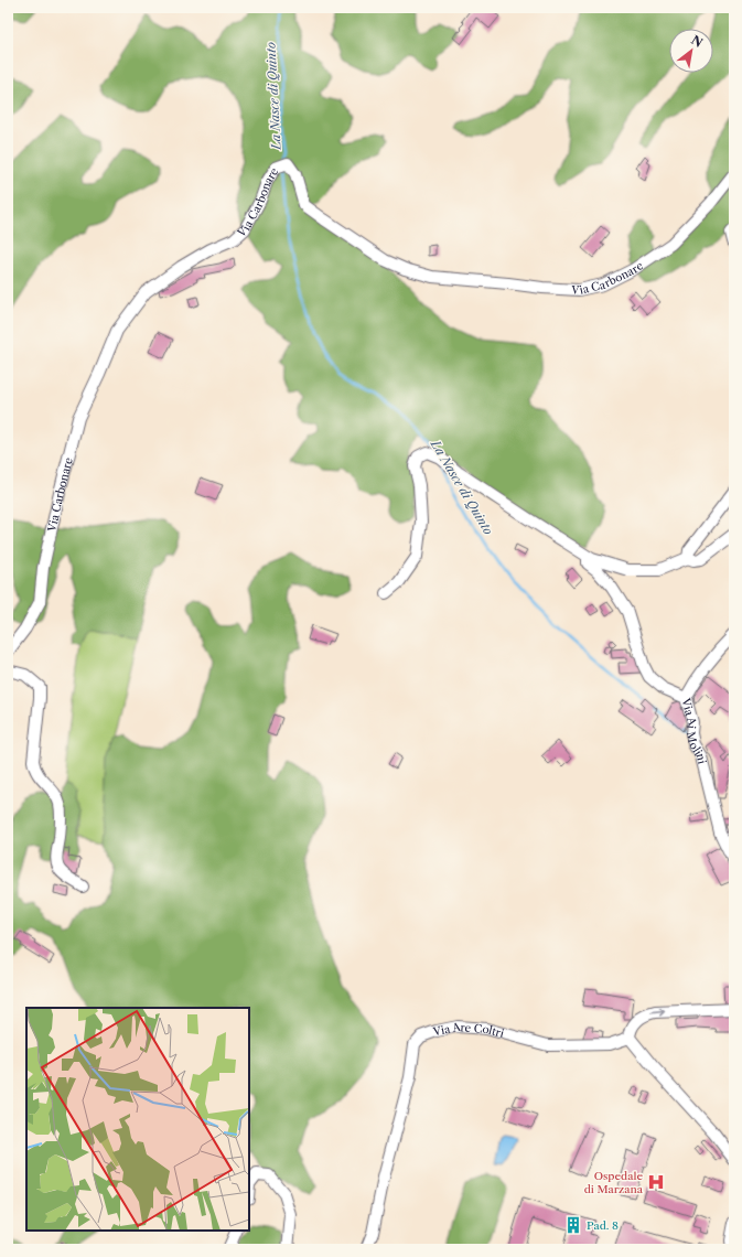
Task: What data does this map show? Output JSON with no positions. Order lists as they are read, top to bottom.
{
  "streets": {
    "street": ["Via Carbonare", "Via Ai Molini", "Via Are Coltri"]
  },
  "water": ["La Nasce di Quinto"],
  "places": {
    "hospital": ["Ospedale di Marzana"],
    "building": ["Pad. 8"]
  },
  "north": "top right"
}
